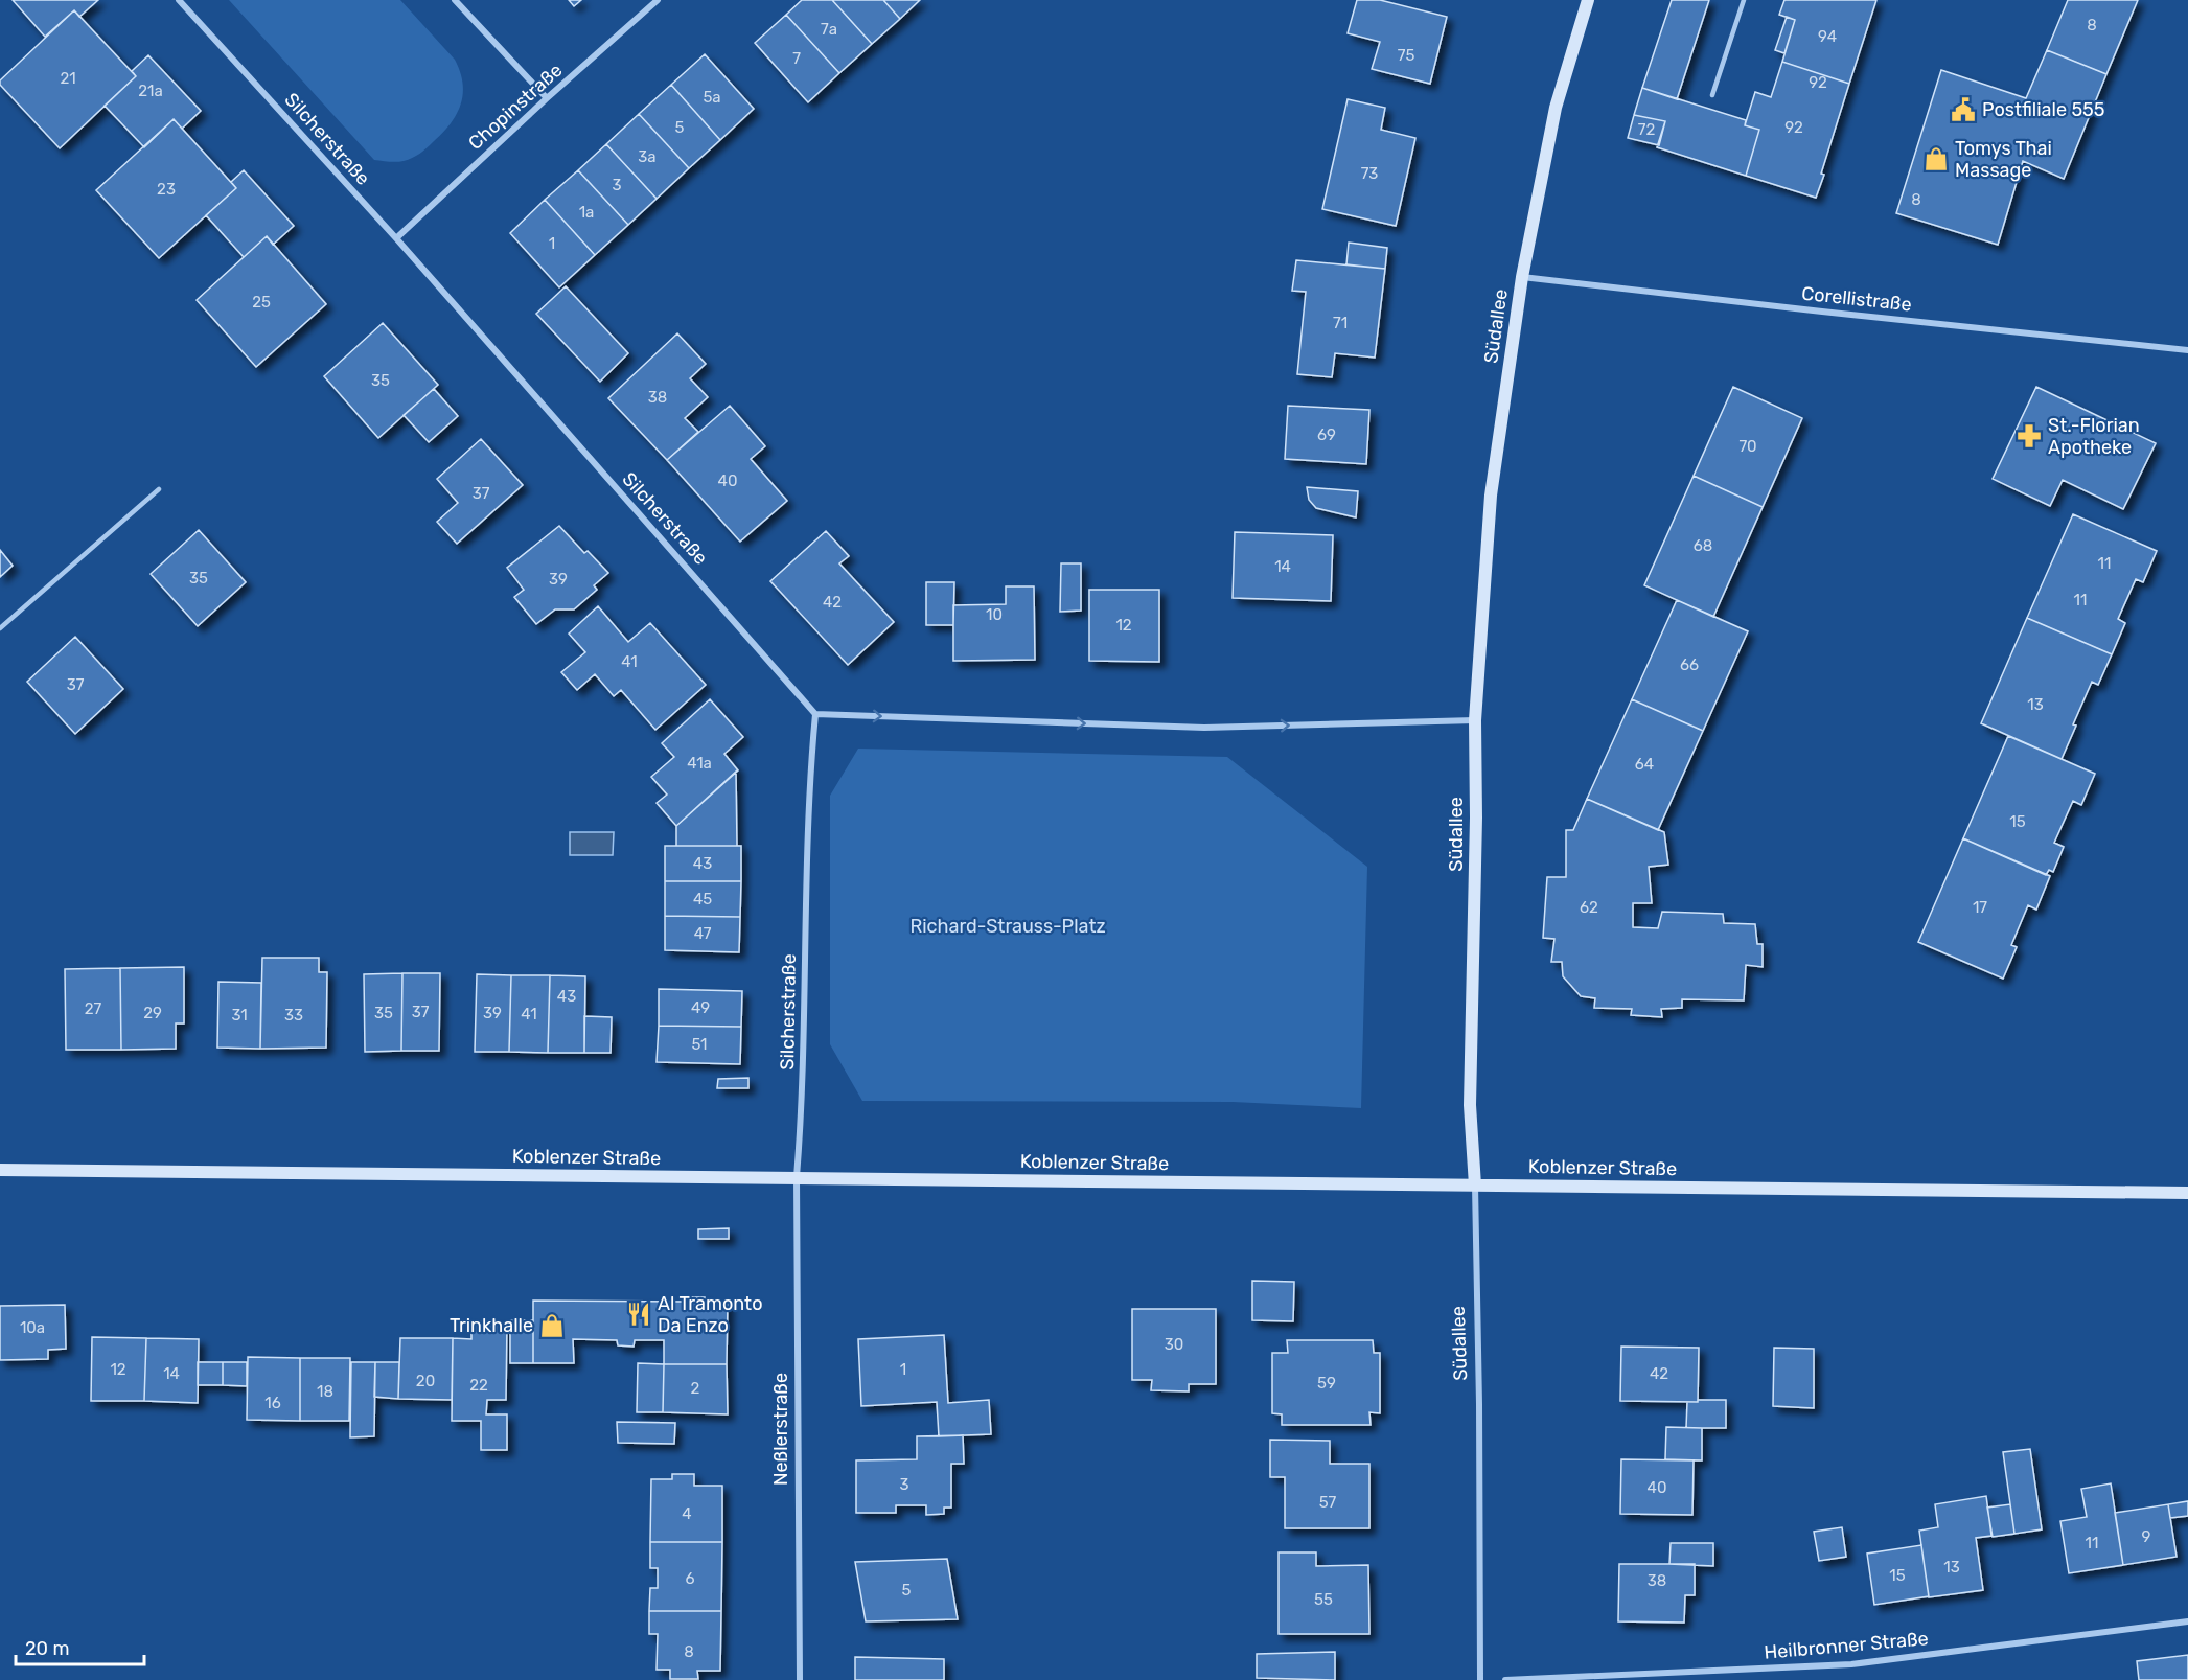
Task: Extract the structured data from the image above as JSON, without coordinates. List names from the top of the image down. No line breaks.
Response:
{"streets":{"main road":["Südallee","Koblenzer Straße"],"street":["Chopinstraße","Silcherstraße","Corellistraße","Neßlerstraße","Heilbronner Straße"]},"crossings":[["Chopinstraße","Silcherstraße"],["Silcherstraße","Koblenzer Straße"],["Silcherstraße","Neßlerstraße"],["Corellistraße","Südallee"],["Südallee","Koblenzer Straße"],["Koblenzer Straße","Neßlerstraße"]],"parks":["Richard-Strauss-Platz"],"places":{"public building":["Postfiliale 555"],"shop":["Tomys Thai Massage","Trinkhalle"],"pharmacy":["St.-Florian Apotheke"],"restaurant":["Al Tramonto Da Enzo"]},"house_numbers":["8","7a","94","75","7","21","92","21a","5a","5","92","72","3a","73","3","23","8","1a","1","25","71","35","38","69","70","40","37","68","11","14","35","39","11","42","10","12","41","66","37","13","41a","64","15","43","45","62","17","47","43","49","27","37","29","35","39","41","31","33","51","10a","30","12","1","14","42","20","59","22","2","18","16","3","40","57","4","9","11","13","15","6","38","5","55","8"],"scale_bar":"20 m"}
